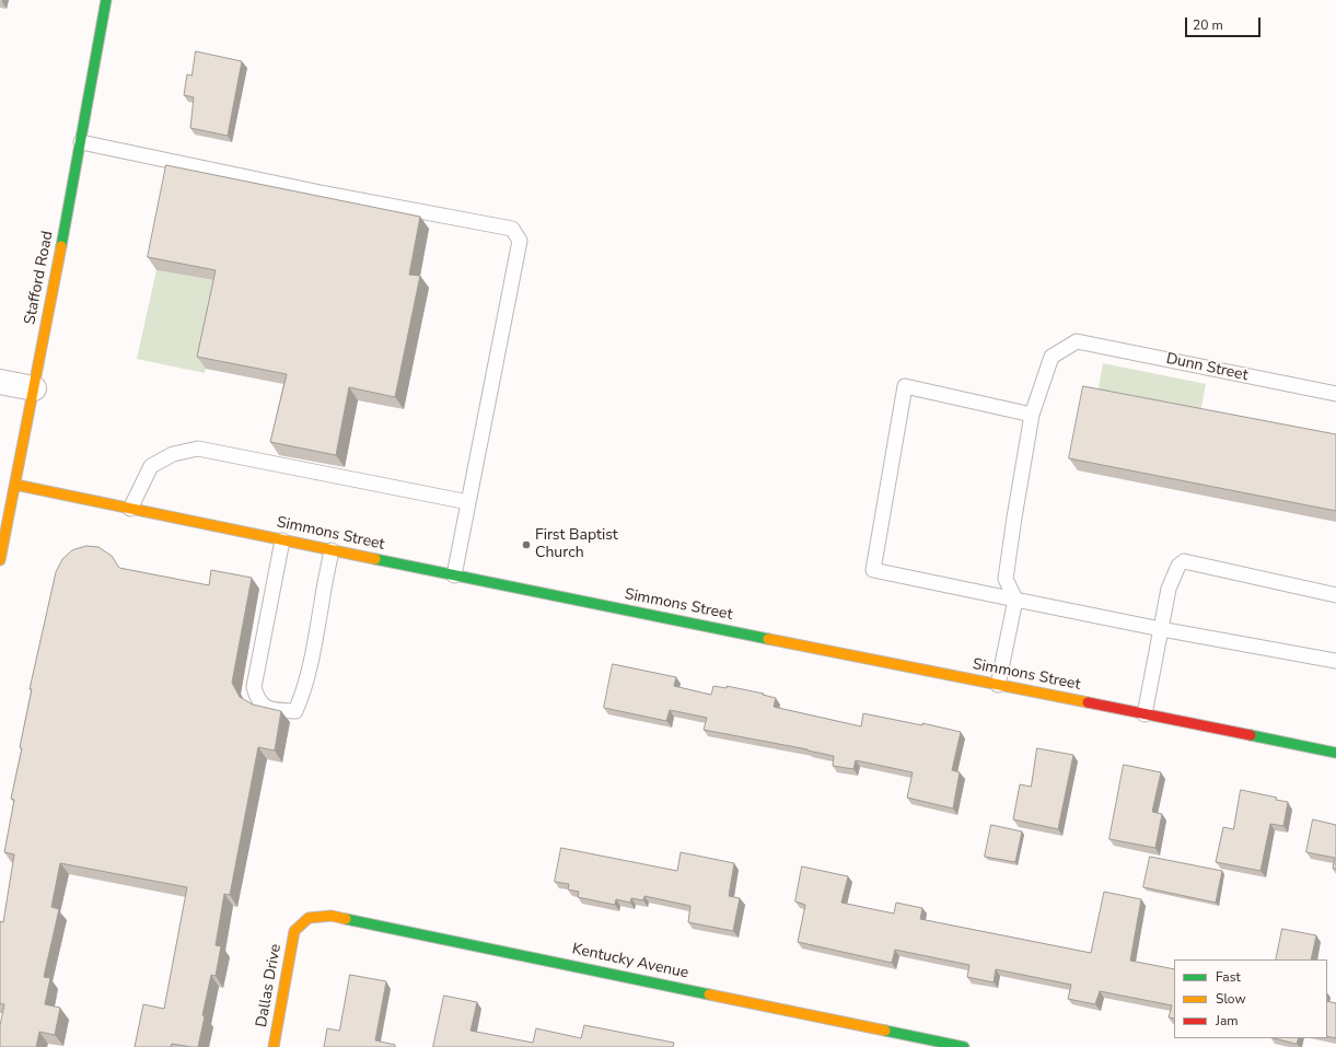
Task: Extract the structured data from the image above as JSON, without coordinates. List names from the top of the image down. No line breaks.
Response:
{"streets":{"street":["Stafford Road","Simmons Street","Kentucky Avenue","Dallas Drive"],"lane":["Dunn Street"]},"crossings":[["Stafford Road","Simmons Street"],["Kentucky Avenue","Dallas Drive"]],"places":["First Baptist Church"],"legend":["Fast","Slow","Jam"],"scale_bar":"20 m"}
